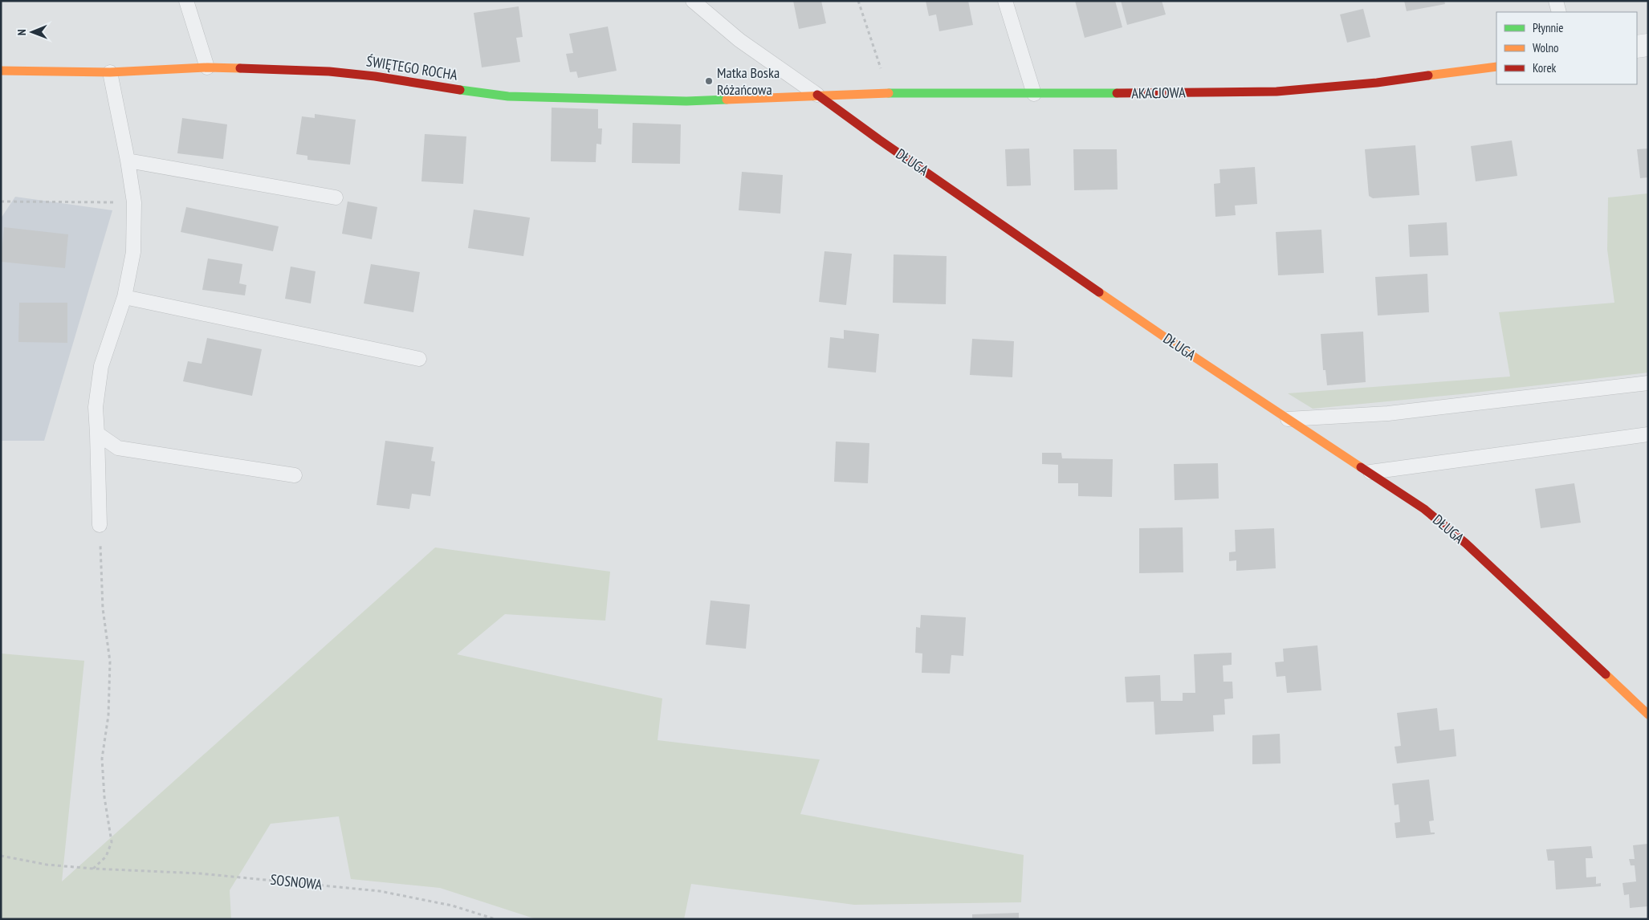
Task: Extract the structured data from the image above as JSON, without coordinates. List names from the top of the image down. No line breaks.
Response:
{"streets":{"street":["ŚWIĘTEGO ROCHA","AKACJOWA","DŁUGA"],"path":["SOSNOWA"]},"crossings":[["ŚWIĘTEGO ROCHA","AKACJOWA"],["ŚWIĘTEGO ROCHA","DŁUGA"],["AKACJOWA","DŁUGA"]],"places":["Matka Boska Różańcowa"],"legend":["Płynnie","Wolno","Korek"],"north":"left"}
